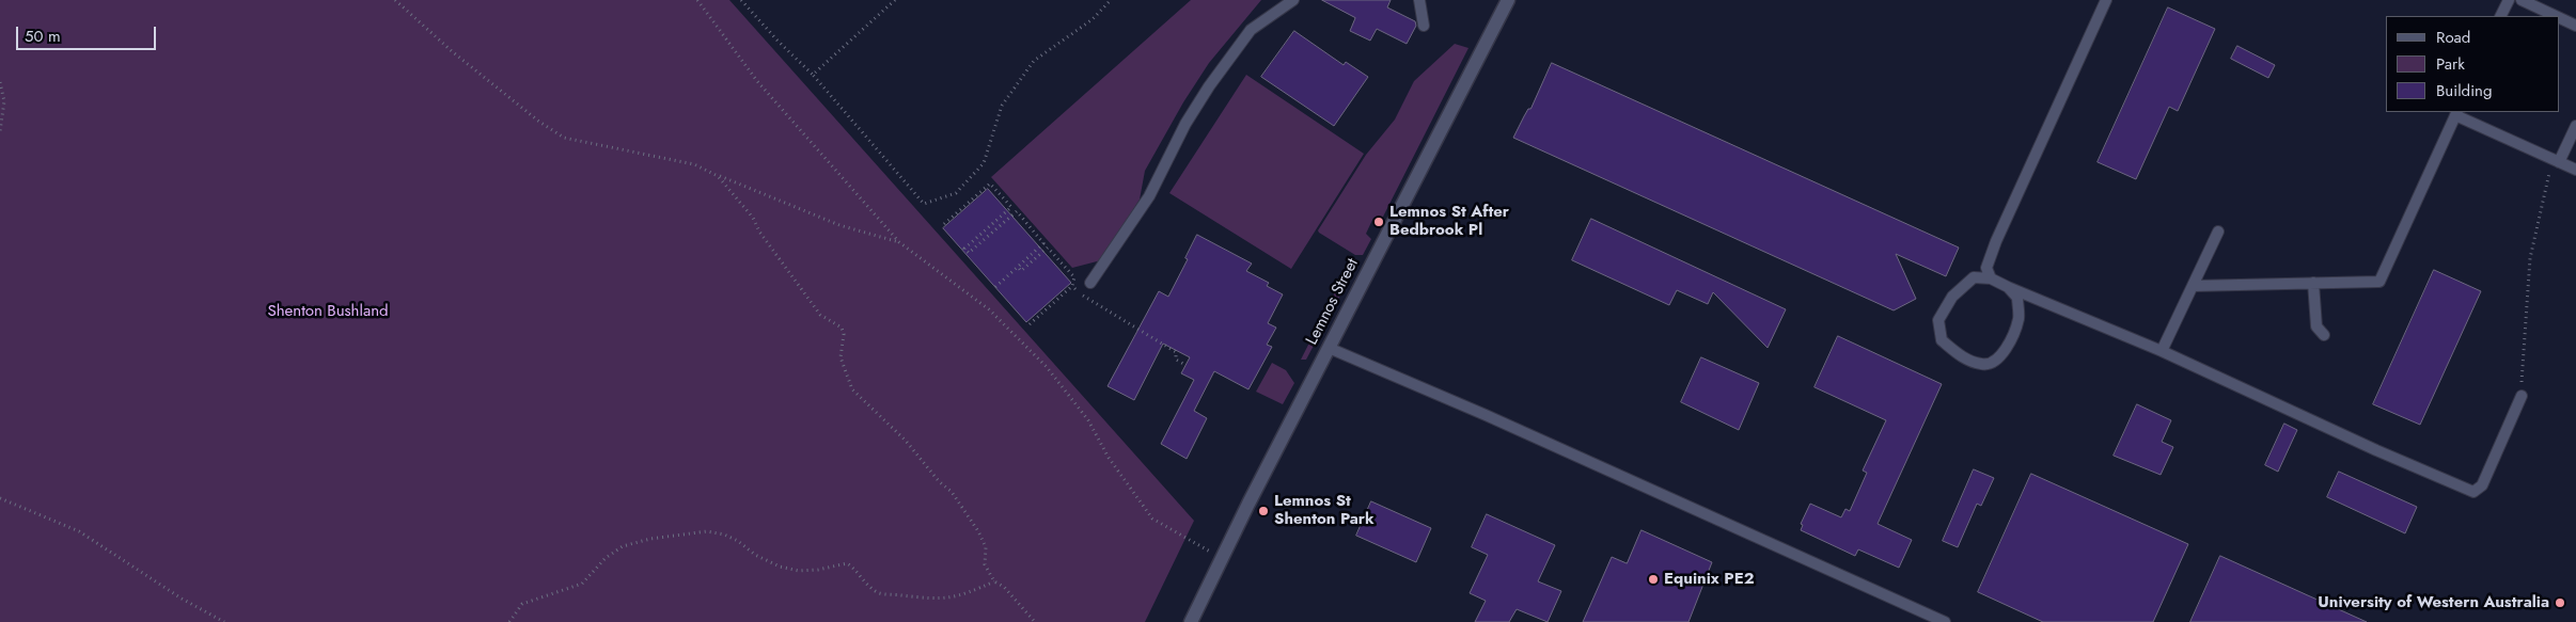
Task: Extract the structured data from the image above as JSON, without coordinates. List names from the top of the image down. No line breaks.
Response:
{"streets":{"street":["Lemnos Street"]},"parks":["Shenton Bushland"],"places":["Lemnos St After Bedbrook Pl","Lemnos St Shenton Park","Equinix PE2","University of Western Australia"],"legend":["Road","Park","Building"],"scale_bar":"50 m"}
